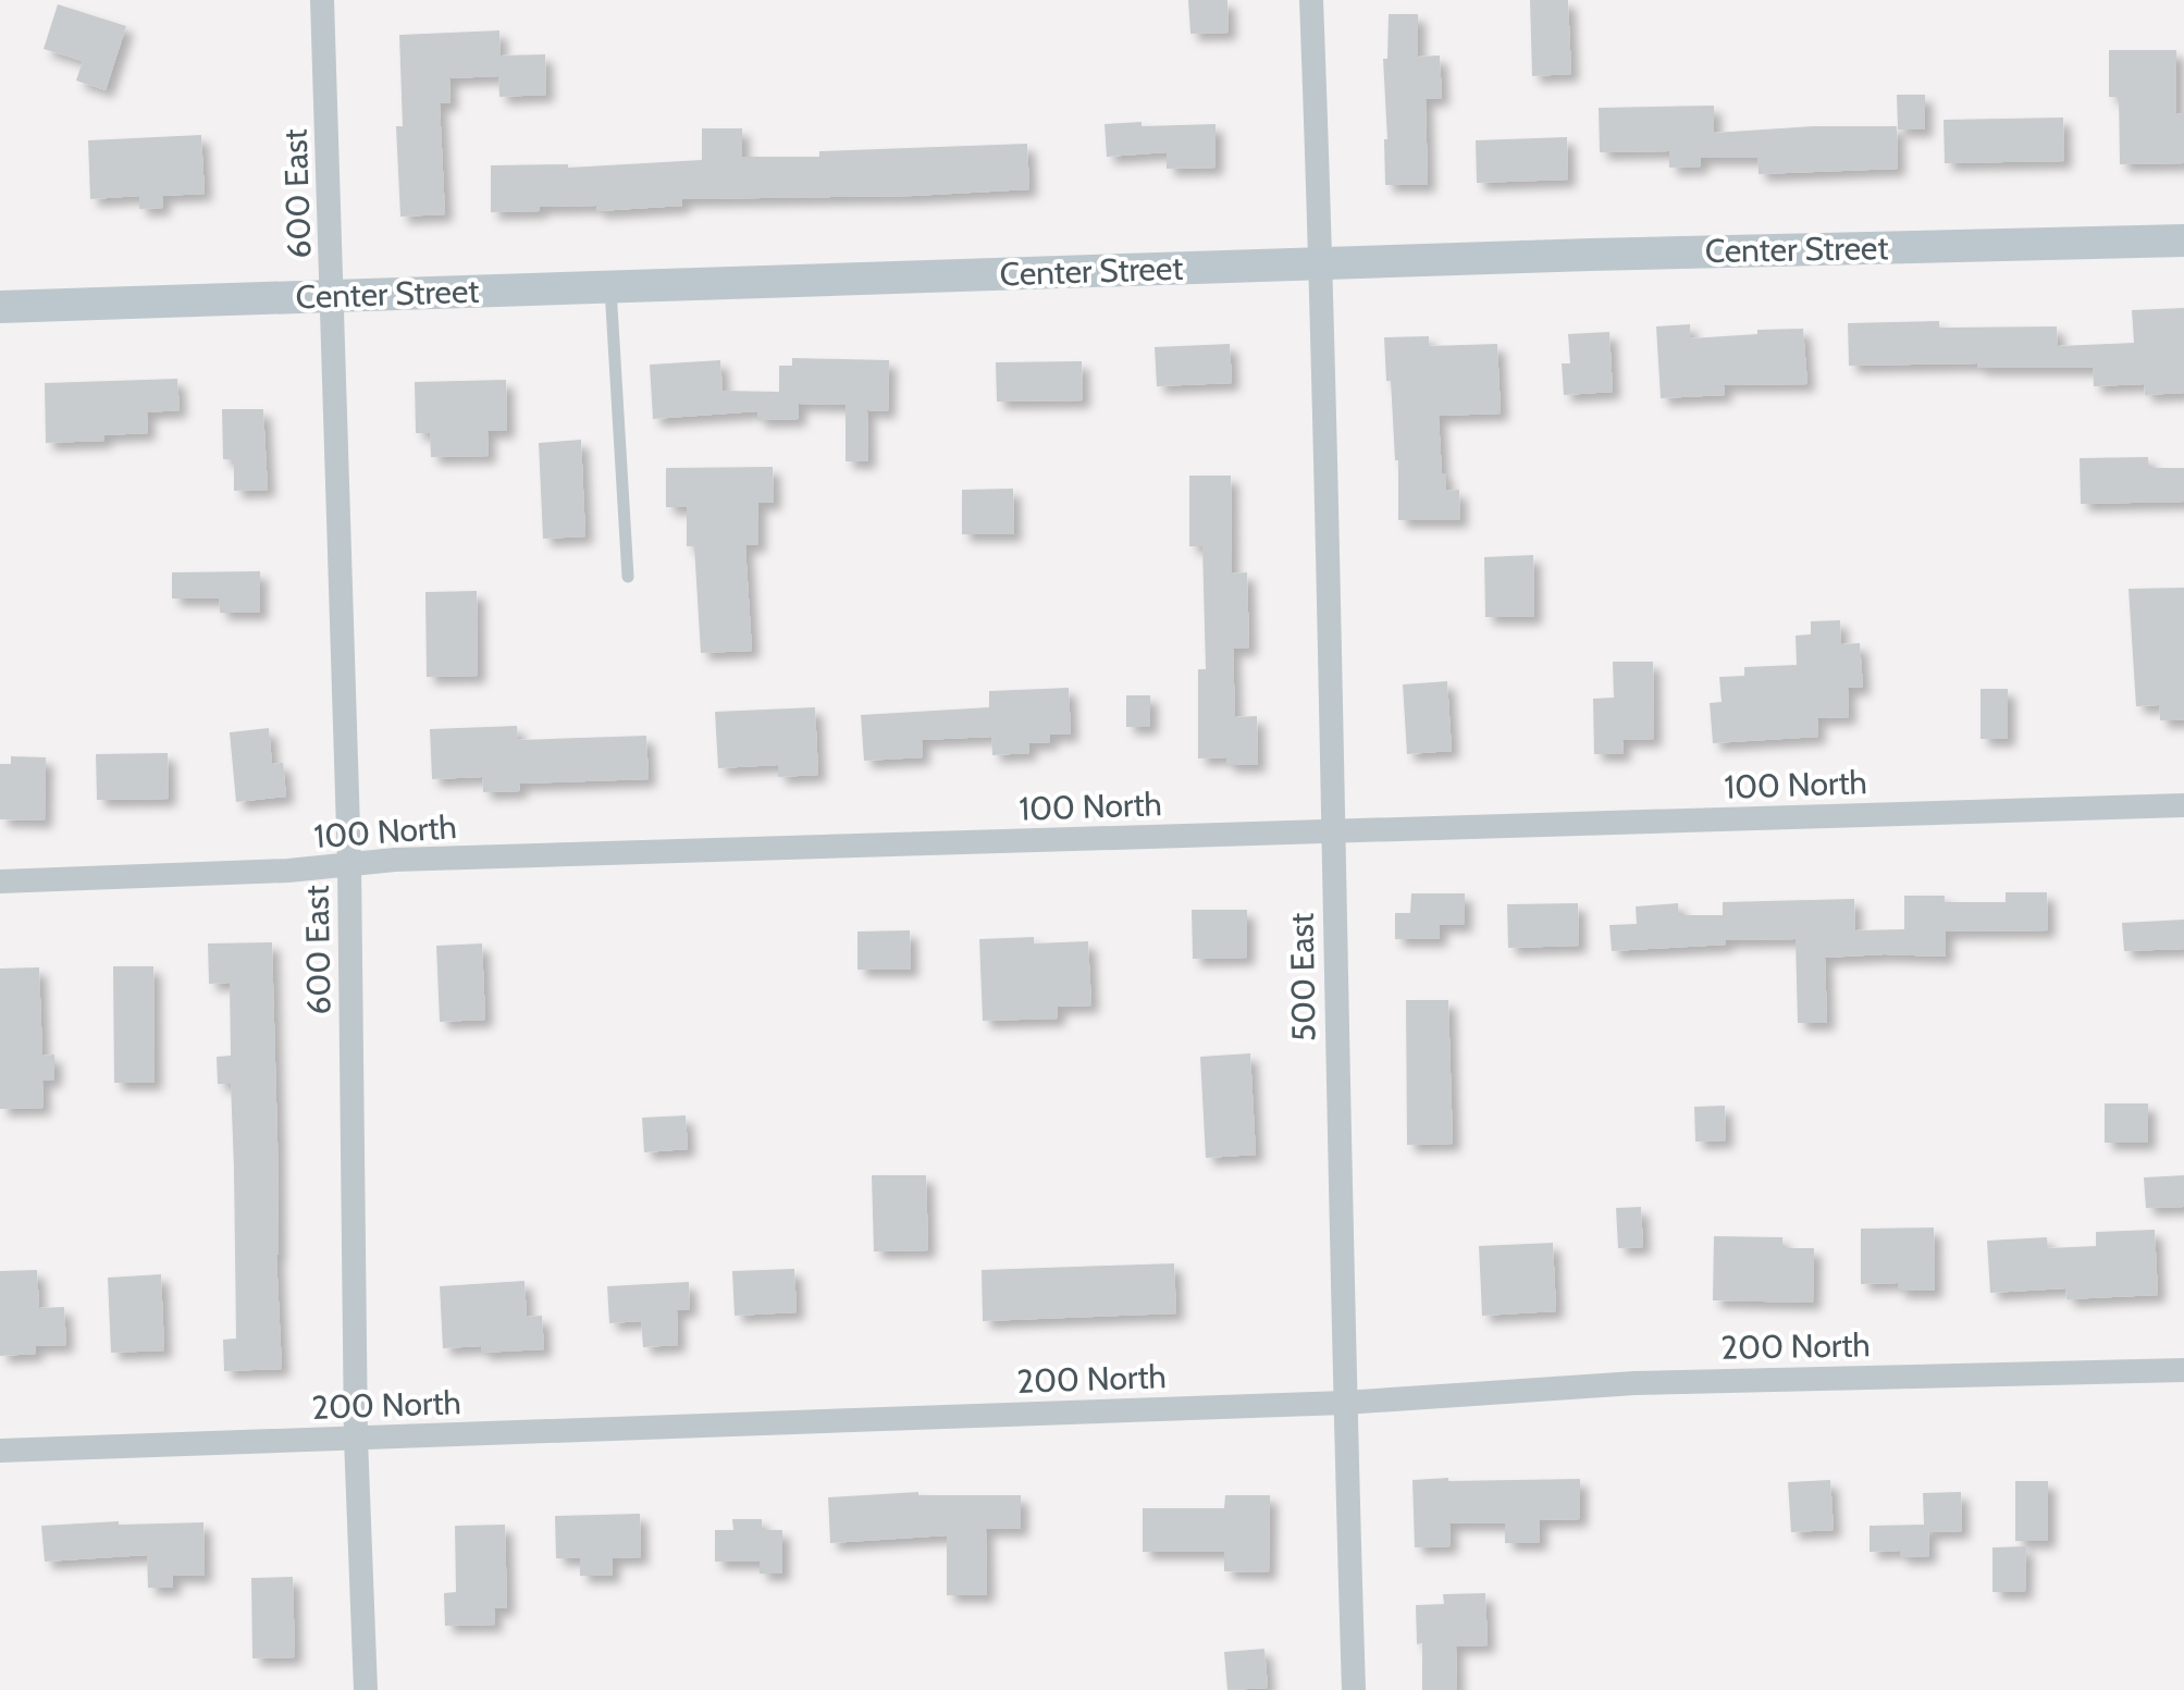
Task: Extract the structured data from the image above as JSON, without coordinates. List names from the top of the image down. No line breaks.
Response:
{"streets":{"street":["600 East","Center Street","100 North","500 East","200 North"]},"crossings":[["600 East","Center Street"],["600 East","100 North"],["600 East","200 North"],["Center Street","500 East"],["100 North","500 East"],["500 East","200 North"]]}
